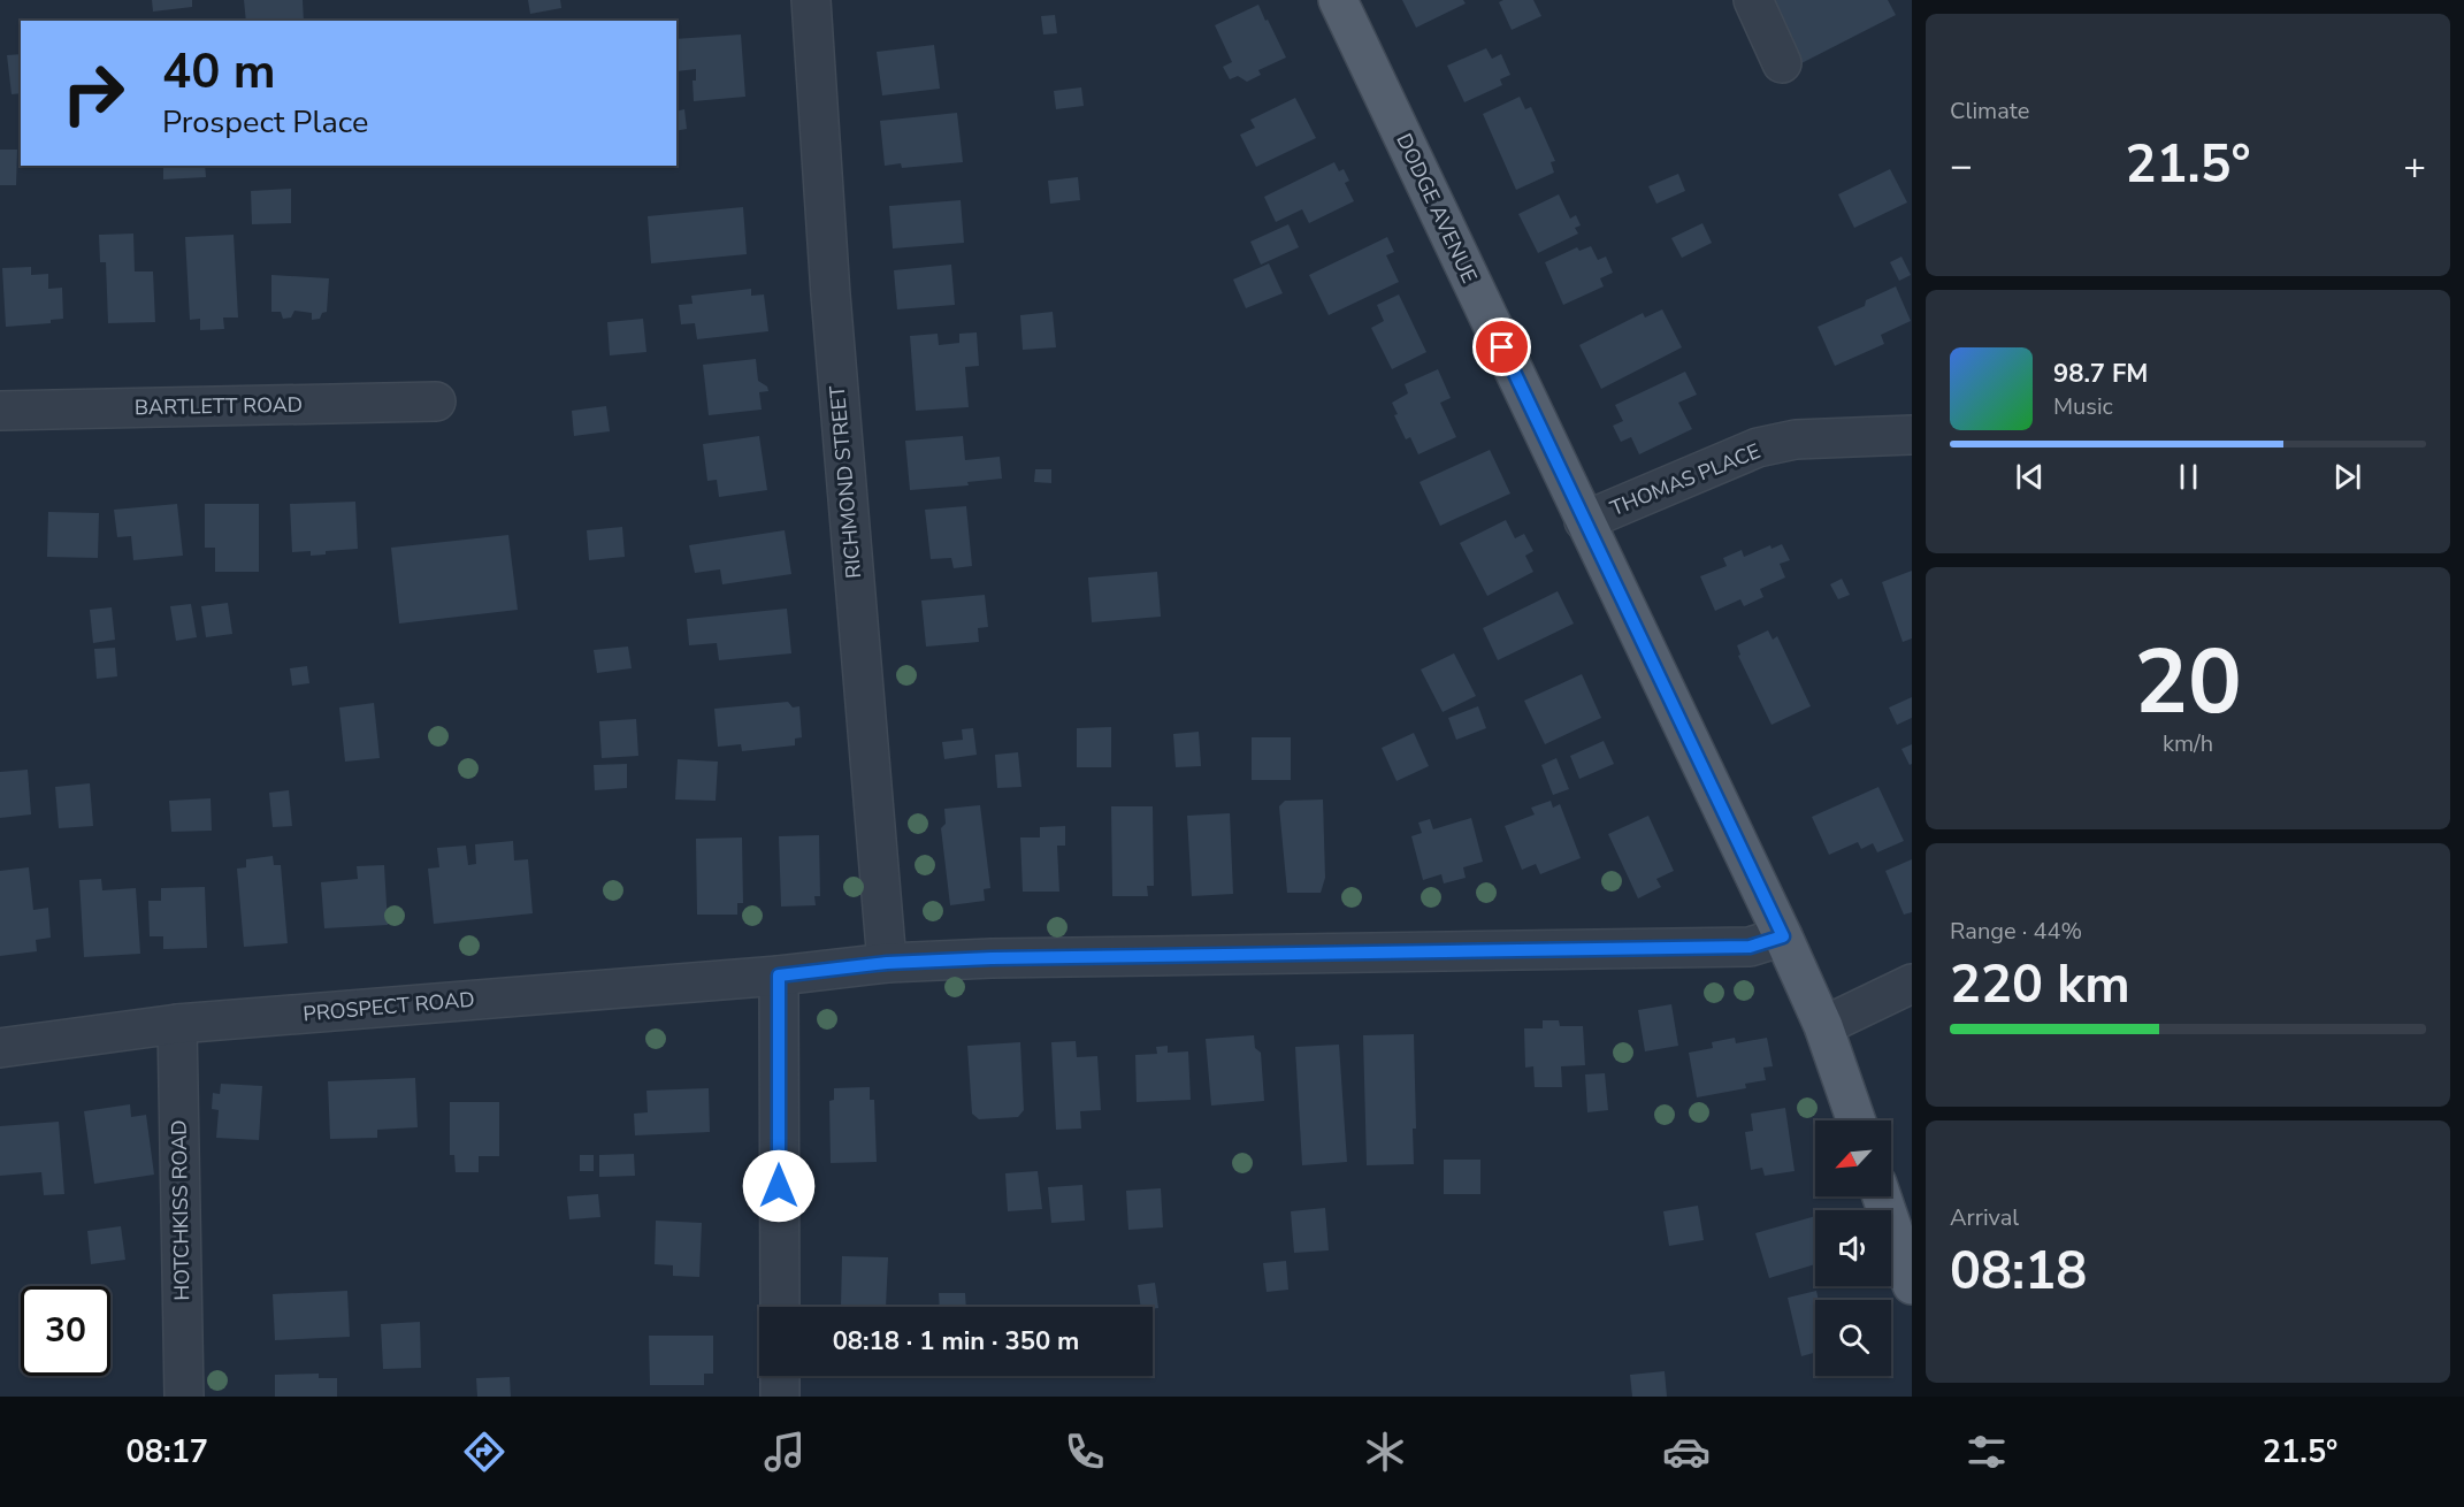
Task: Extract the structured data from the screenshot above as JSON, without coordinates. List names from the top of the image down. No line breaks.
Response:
{"streets":{"main road":["DODGE AVENUE"],"street":["BARTLETT ROAD","THOMAS PLACE","RICHMOND STREET","PROSPECT ROAD","HOTCHKISS ROAD"]},"crossings":[["DODGE AVENUE","THOMAS PLACE"],["DODGE AVENUE","PROSPECT ROAD"],["RICHMOND STREET","PROSPECT ROAD"],["PROSPECT ROAD","HOTCHKISS ROAD"]],"north":"bottom left","page":{"tile":["Climate",["20","km/h"],["Range · 44%","220 km"],["Arrival","08:18"]],"turn":["40 m","Prospect Place"],"heat":["−","21.5°","+"],"song":["98.7 FM","Music"],"limit":"30","trip":"08:18 · 1 min · 350 m","tabs":["08:17","21.5°"]}}
